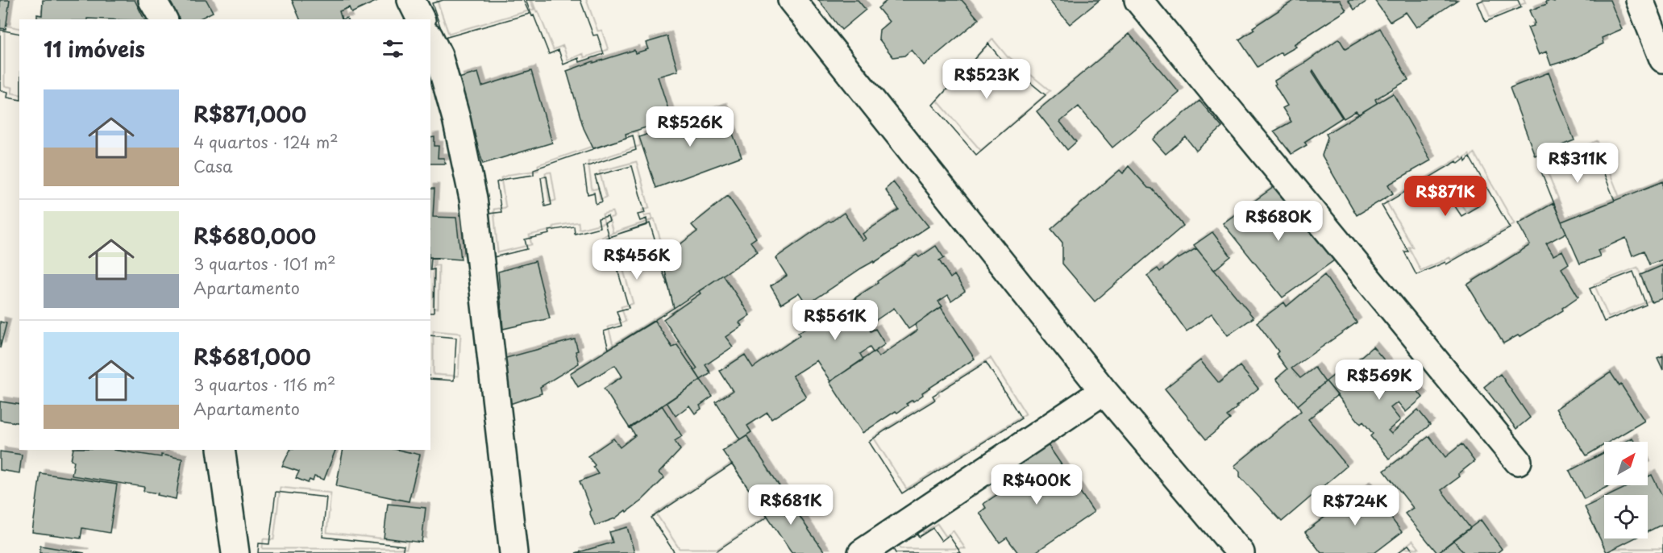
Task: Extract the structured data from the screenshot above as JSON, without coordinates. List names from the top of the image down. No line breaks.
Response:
{"north":"top right","page":{"heading":"11 imóveis","price":["R$523K","R$526K","R$311K","R$871K","R$680K","R$456K","R$561K","R$569K","R$400K","R$681K","R$724K"],"list":[{"name":"R$871,000","note":"4 quartos · 124 m² · Casa"},{"name":"R$680,000","note":"3 quartos · 101 m² · Apartamento"},{"name":"R$681,000","note":"3 quartos · 116 m² · Apartamento"}]}}
